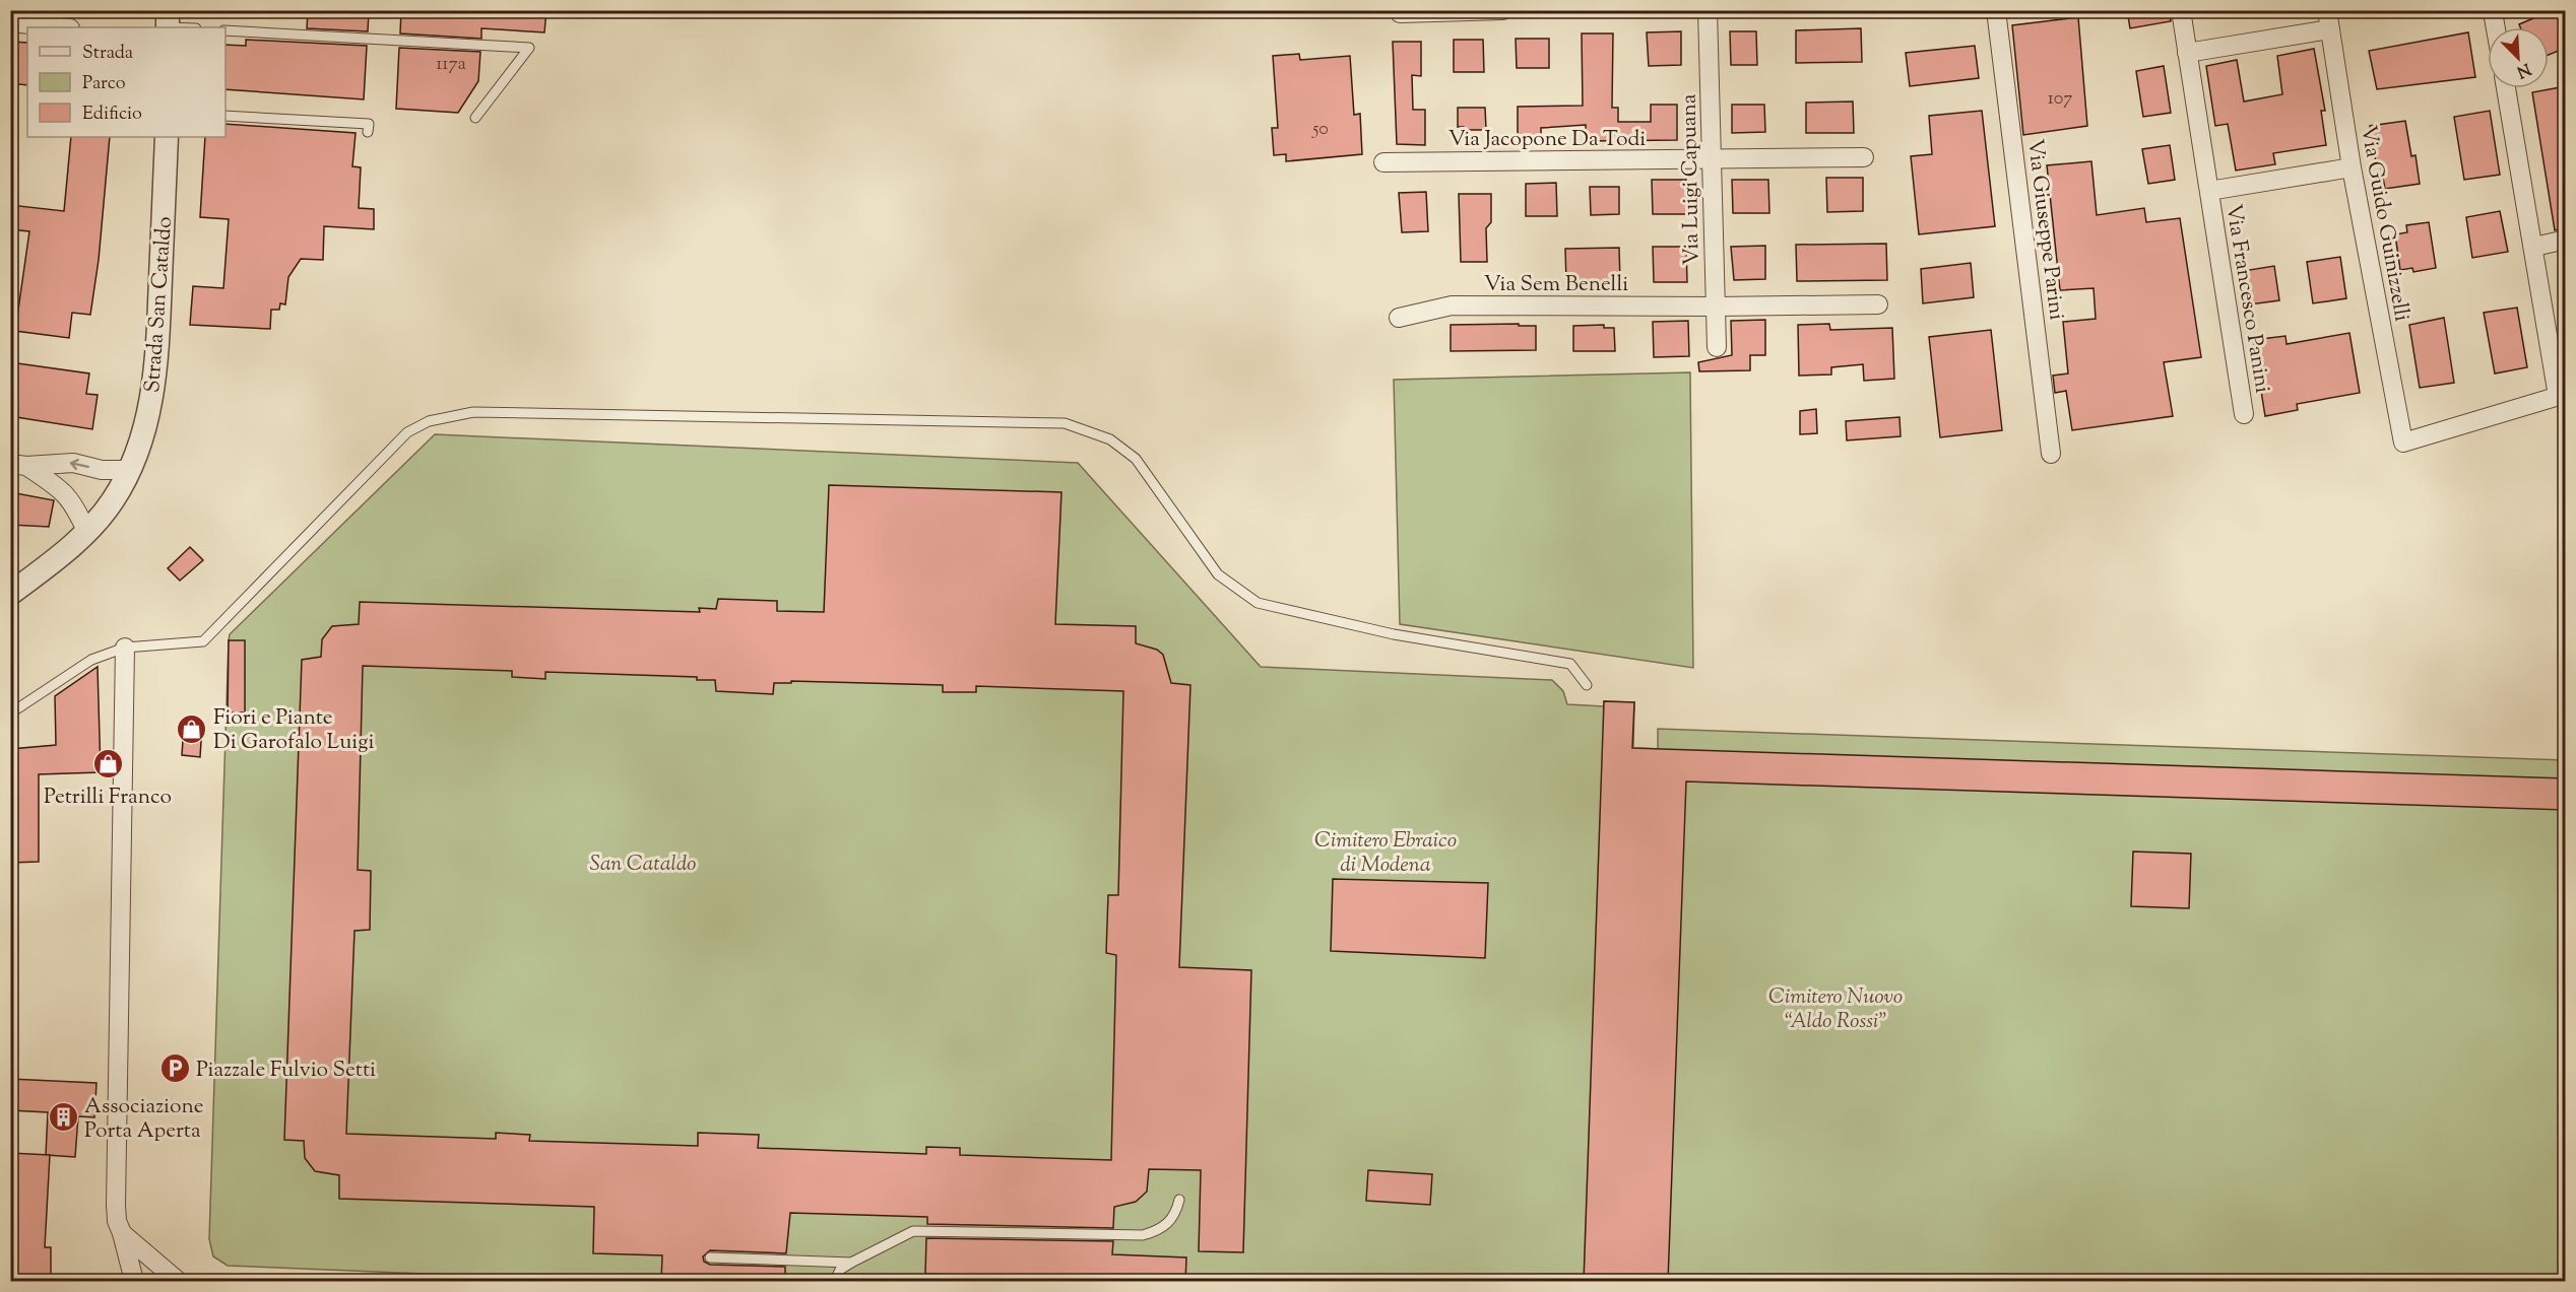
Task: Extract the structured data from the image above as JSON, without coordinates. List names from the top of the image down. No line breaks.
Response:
{"streets":{"street":["Via Jacopone Da Todi","Via Luigi Capuana","Via Guido Guinizzelli","Via Giuseppe Parini","Via Sem Benelli","Via Francesco Panini","Strada San Cataldo"]},"crossings":[["Via Jacopone Da Todi","Via Luigi Capuana"],["Via Luigi Capuana","Via Sem Benelli"],["Via Guido Guinizzelli","Via Francesco Panini"]],"parks":["Cimitero Ebraico di Modena","San Cataldo","Cimitero Nuovo “Aldo Rossi”"],"places":{"shop":["Fiori e Piante Di Garofalo Luigi","Petrilli Franco"],"parking":["Piazzale Fulvio Setti"],"building":["Associazione Porta Aperta"]},"house_numbers":["117a","107","50"],"legend":["Strada","Parco","Edificio"],"north":"bottom right"}
